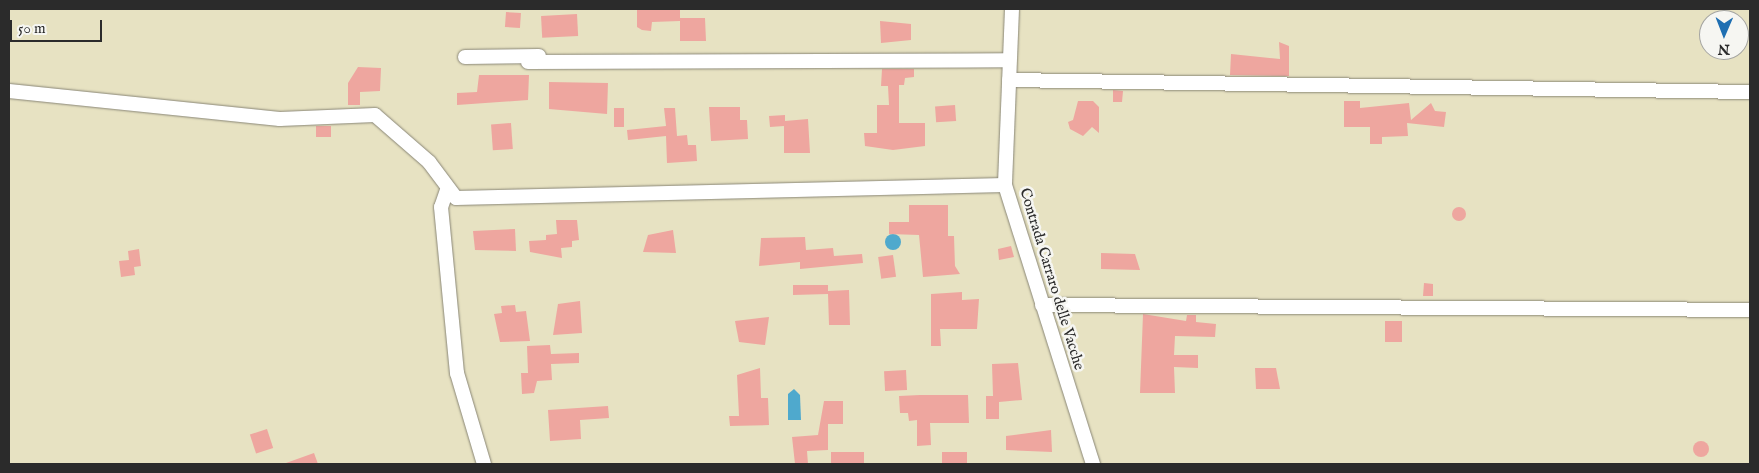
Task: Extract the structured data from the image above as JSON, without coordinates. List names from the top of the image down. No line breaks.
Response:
{"streets":{"street":["Contrada Carraro delle Vacche"]},"scale_bar":"50 m","north":"bottom"}
